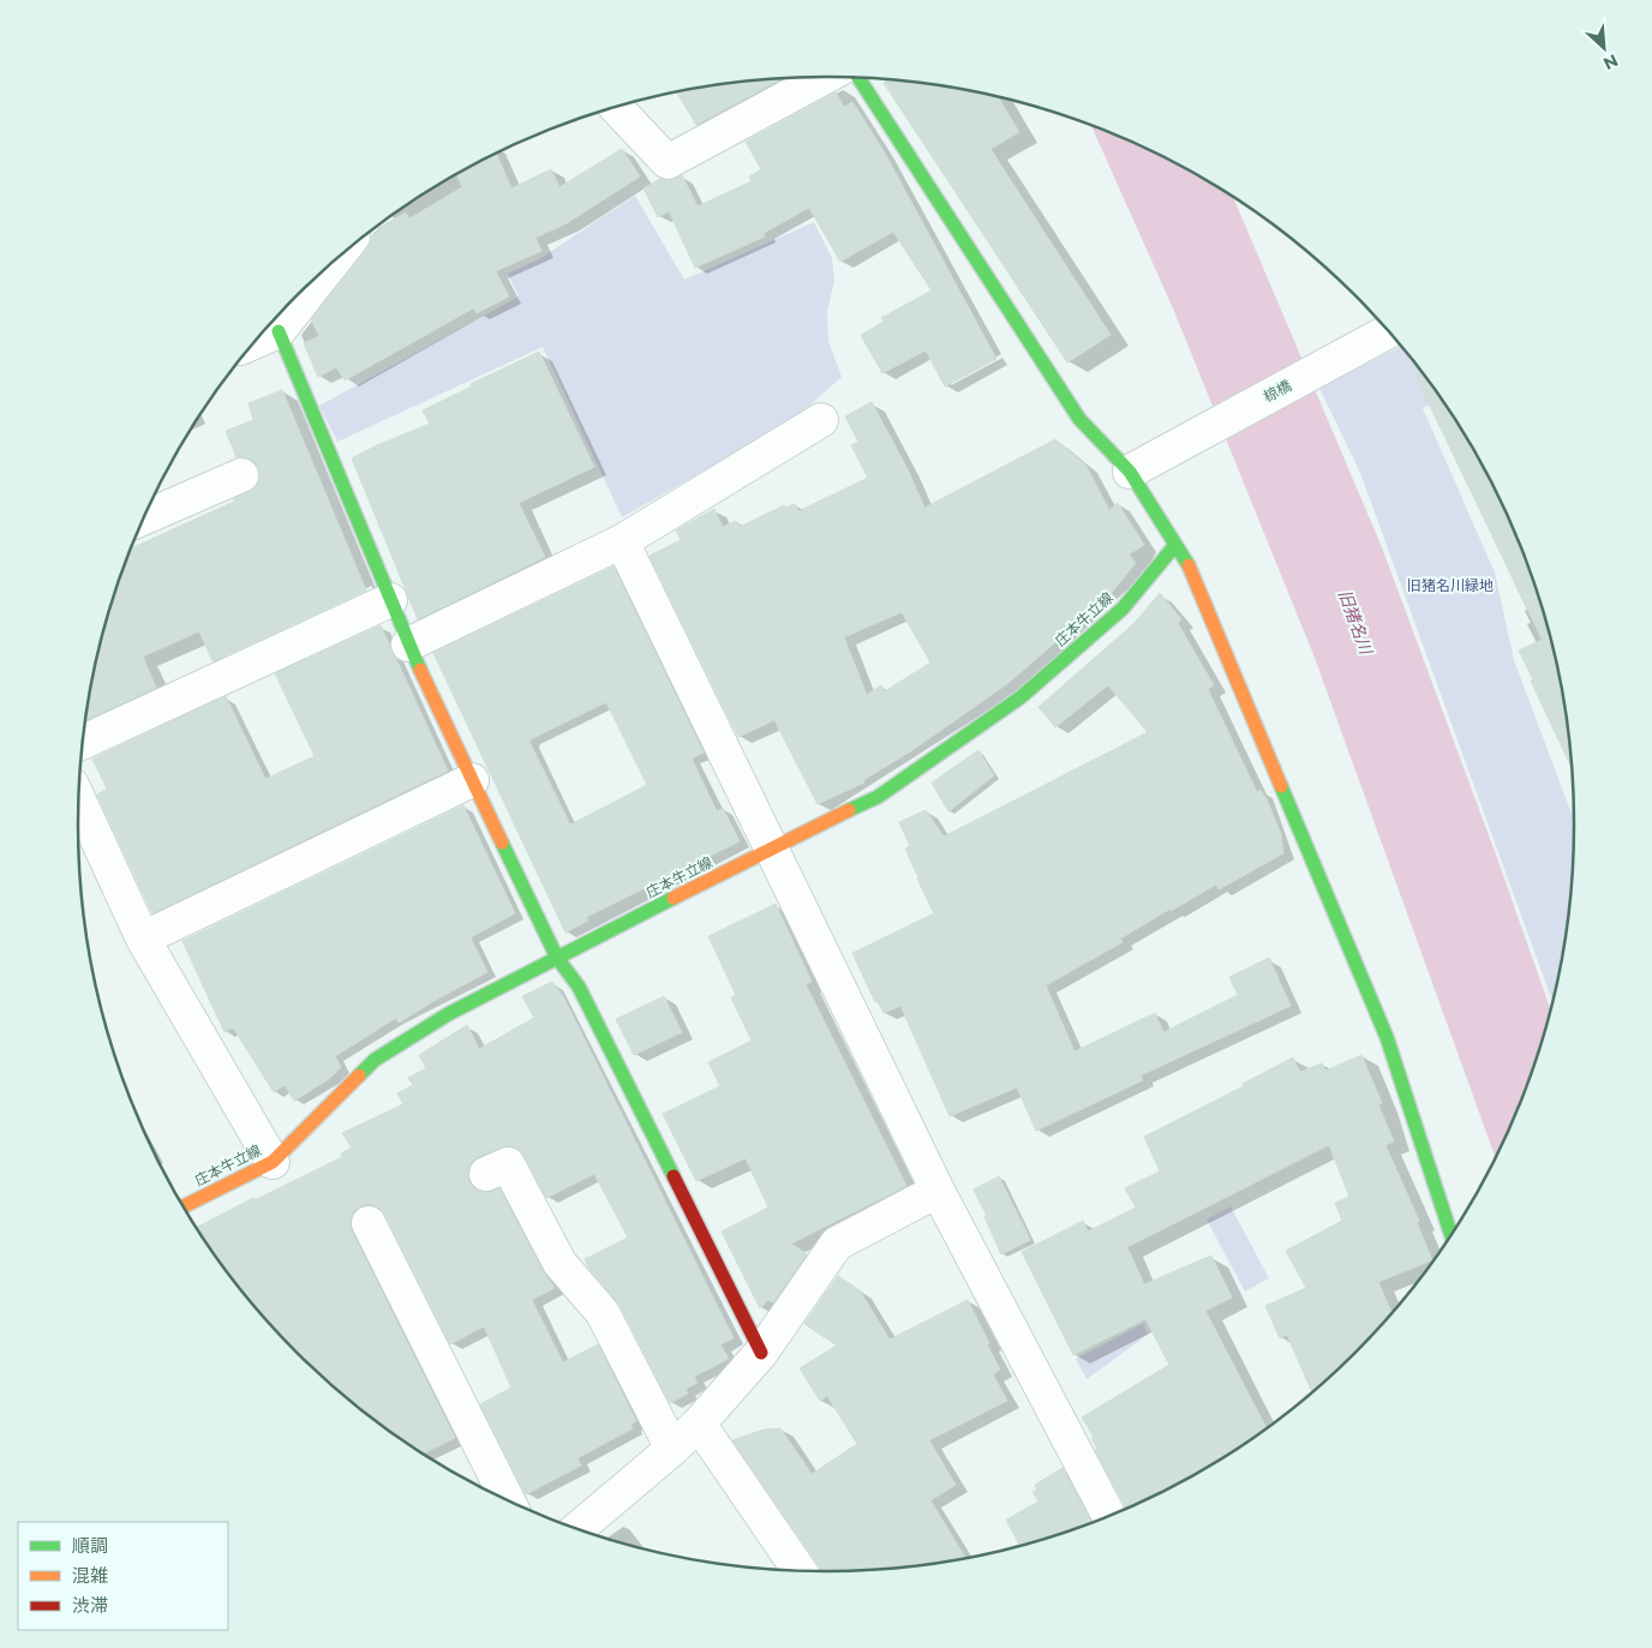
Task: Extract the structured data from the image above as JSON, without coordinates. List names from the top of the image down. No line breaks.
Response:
{"streets":{"street":["椋橋","庄本牛立線"]},"water":["旧猪名川"],"parks":["旧猪名川緑地"],"legend":["順調","混雑","渋滞"],"north":"bottom right"}
